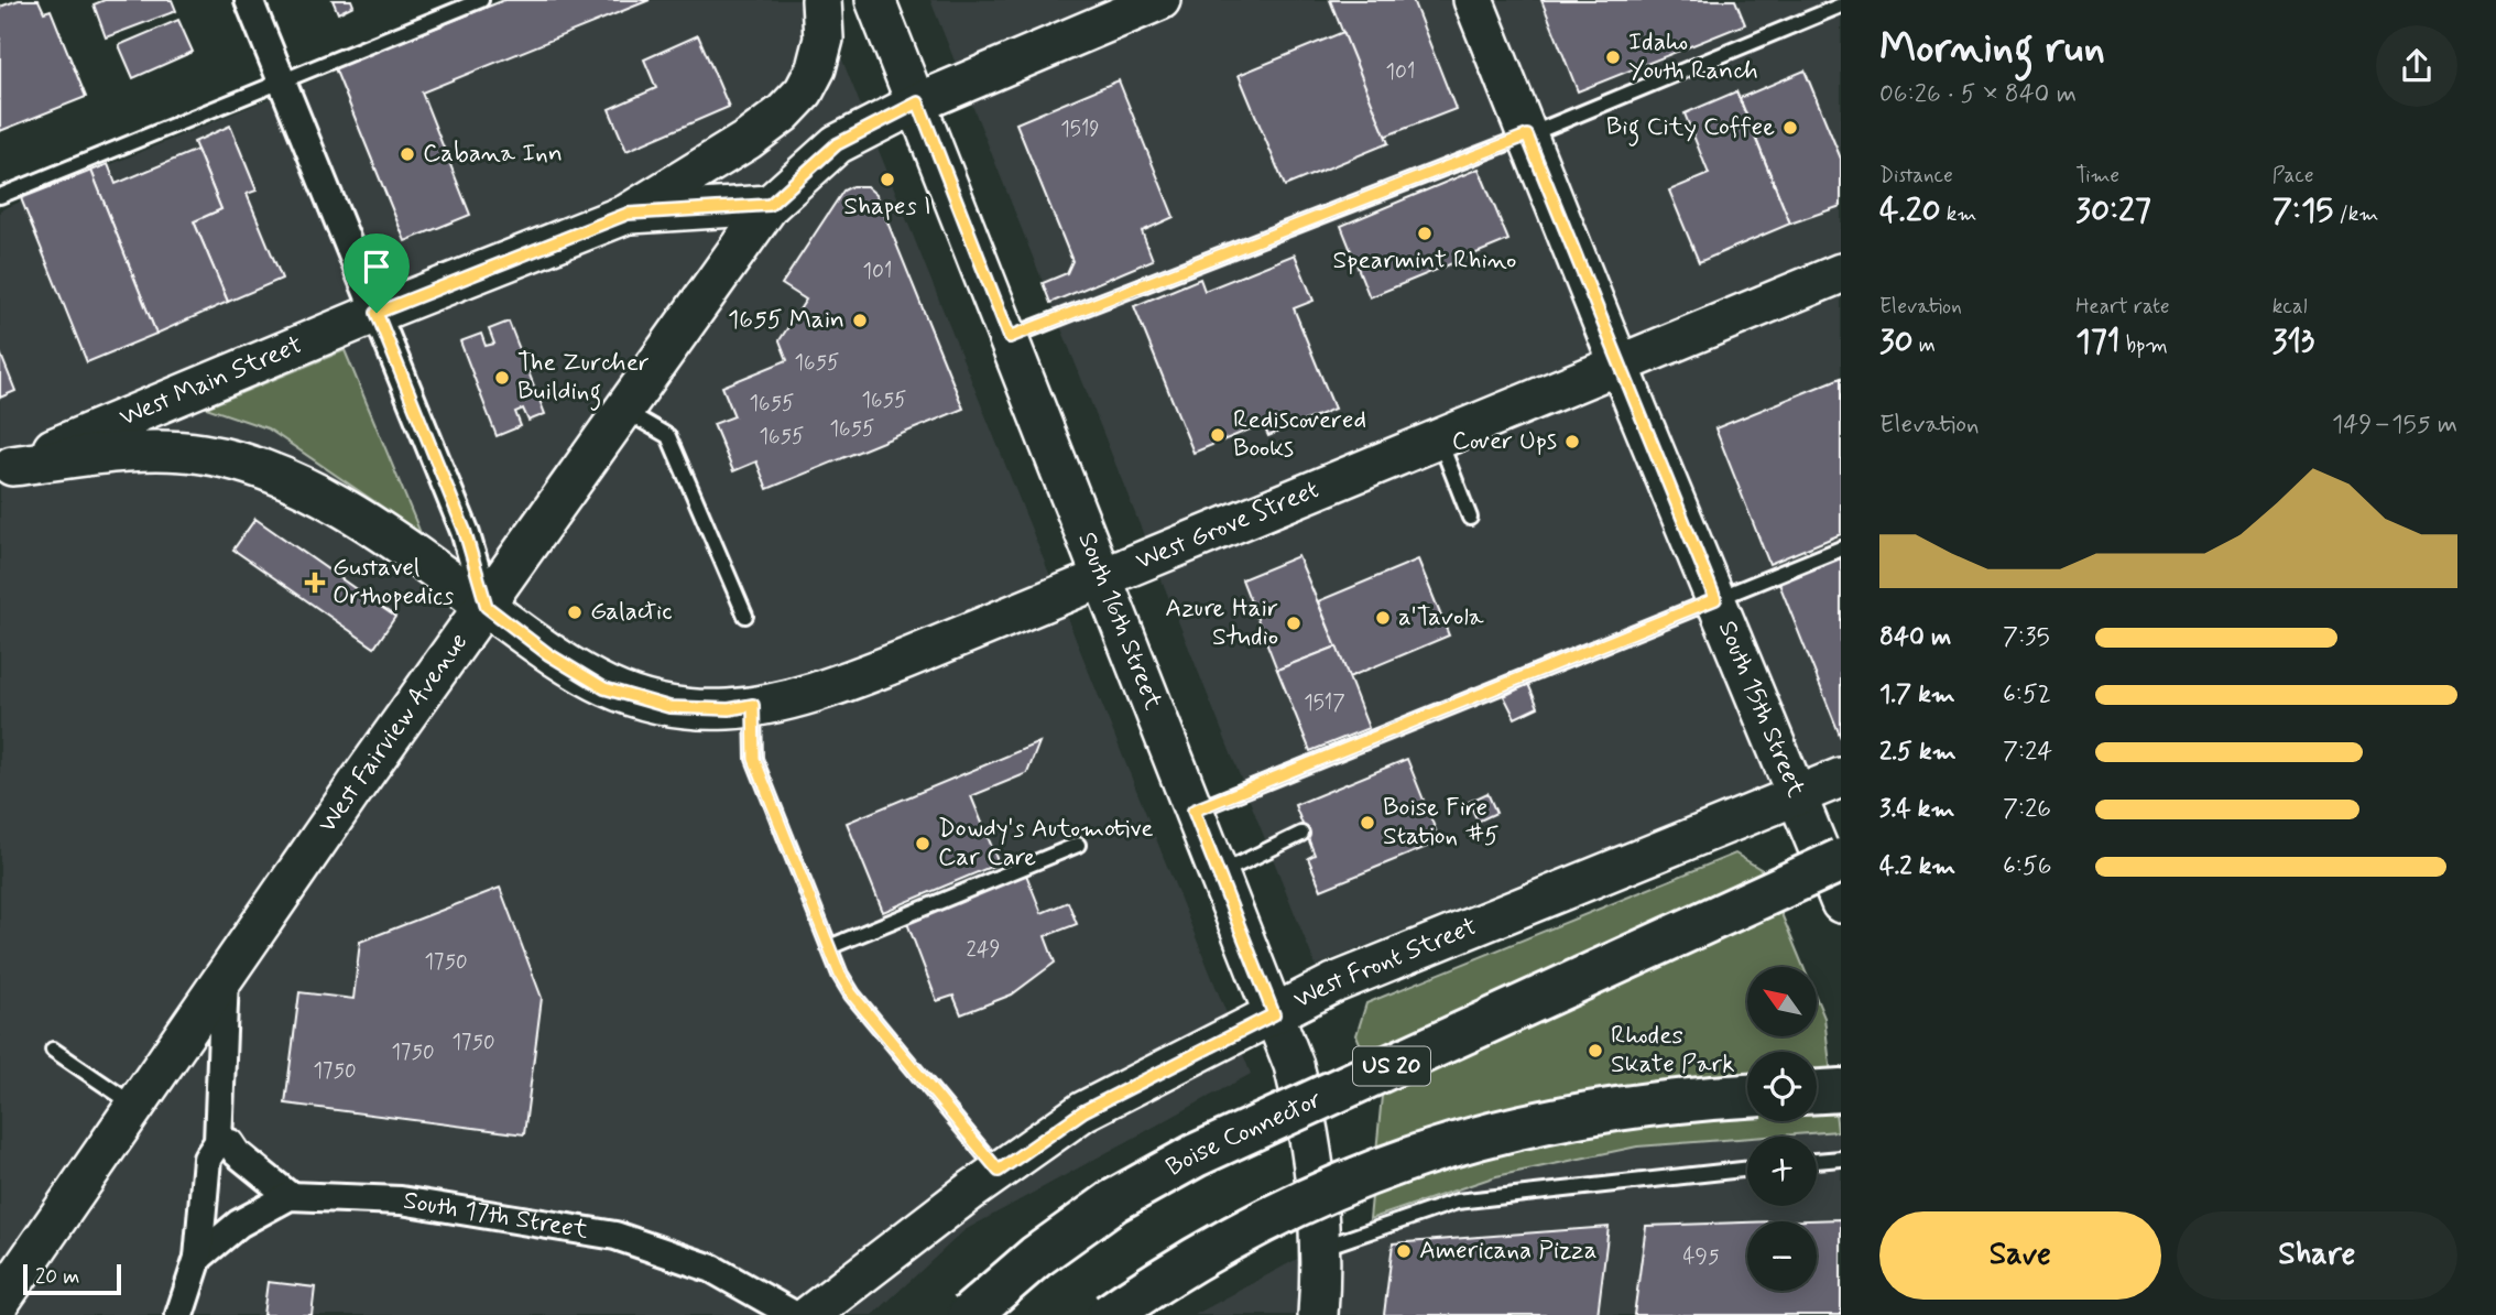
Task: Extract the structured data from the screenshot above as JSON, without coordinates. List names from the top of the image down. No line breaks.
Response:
{"streets":{"highway":["US 20","Boise Connector"],"main road":["West Main Street","West Grove Street","South 16th Street","South 15th Street","West Fairview Avenue","West Front Street"],"street":["South 17th Street"]},"crossings":[["West Main Street","West Grove Street"],["West Main Street","West Fairview Avenue"],["West Grove Street","South 16th Street"],["West Grove Street","South 15th Street"],["West Grove Street","West Fairview Avenue"],["South 16th Street","West Fairview Avenue"],["South 16th Street","West Front Street"],["South 15th Street","West Front Street"]],"places":{"other":["Idaho Youth Ranch","Big City Coffee","Cabana Inn","Shapes I","Spearmint Rhino","1655 Main","The Zurcher Building","Rediscovered Books","Cover Ups","Galactic","a'Tavola","Azure Hair Studio","Boise Fire Station #5","Dowdy's Automotive Car Care","Rhodes Skate Park","Americana Pizza"],"health":["Gustavel Orthopedics"]},"house_numbers":["101","1519","101","1655","1655","1655","1655","1655","1517","249","1750","1750","1750","1750","495"],"scale_bar":"20 m","north":"top left","page":{"heading":["Morning run","06:26 · 5 × 840 m"],"stats":[["Distance","4.20 km"],["Time","30:27"],["Pace","7:15 /km"],["Elevation","30 m"],["Heart rate","171 bpm"],["kcal","313"]],"chart":["Elevation","149–155 m"],"list":[{"name":"840 m","note":"7:35"},{"name":"1.7 km","note":"6:52"},{"name":"2.5 km","note":"7:24"},{"name":"3.4 km","note":"7:26"},{"name":"4.2 km","note":"6:56"}],"map_buttons":["+","−"],"buttons":["Save","Share"],"scale":"20 m"}}
